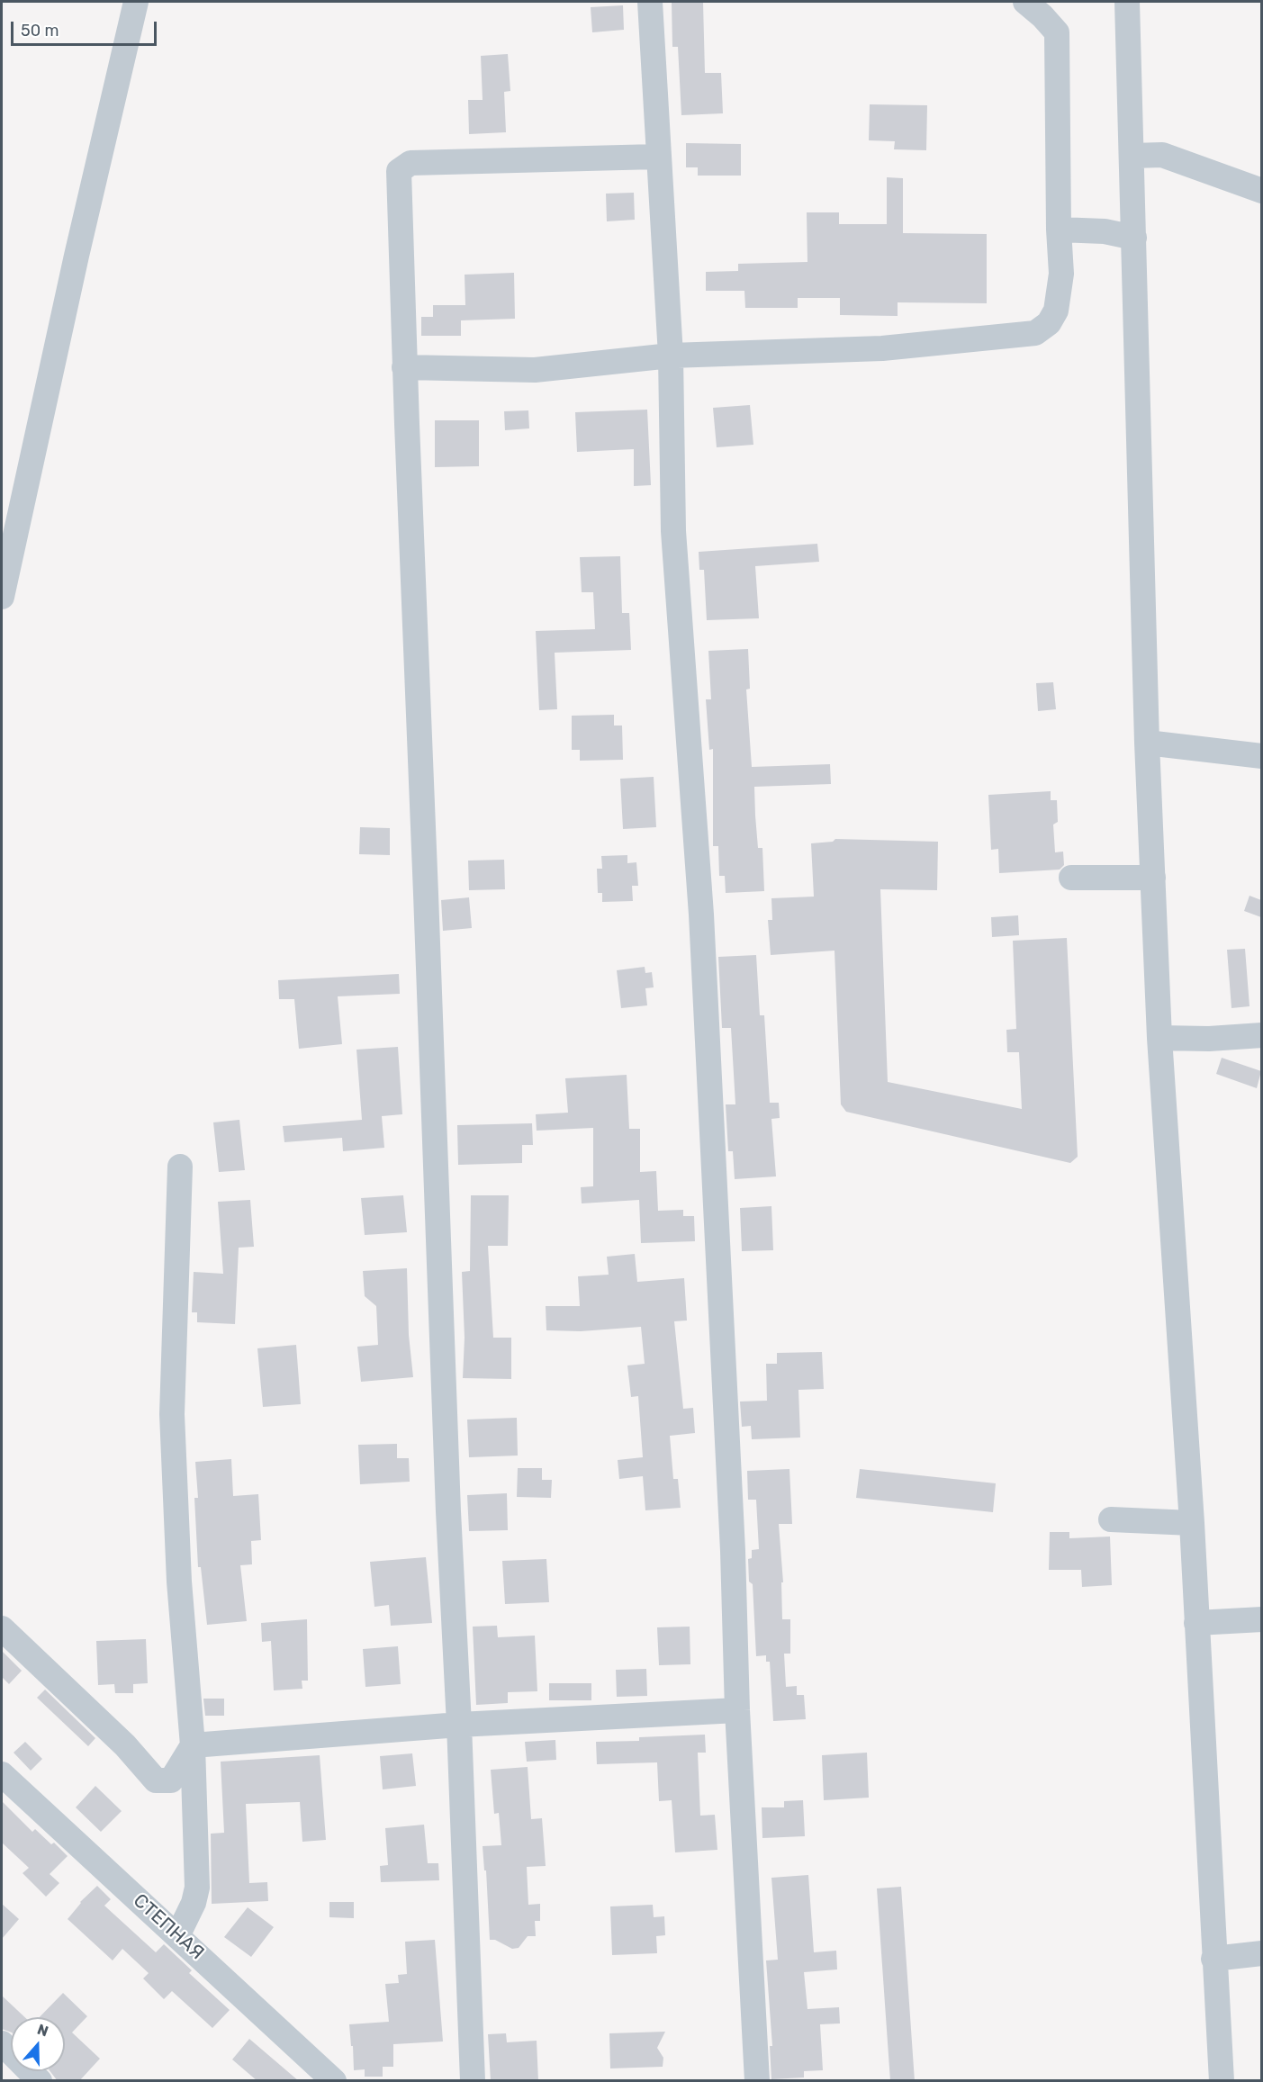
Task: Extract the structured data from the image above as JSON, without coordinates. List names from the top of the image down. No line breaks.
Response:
{"streets":{"street":["СТЕПНАЯ"]},"scale_bar":"50 m","north":"top"}
